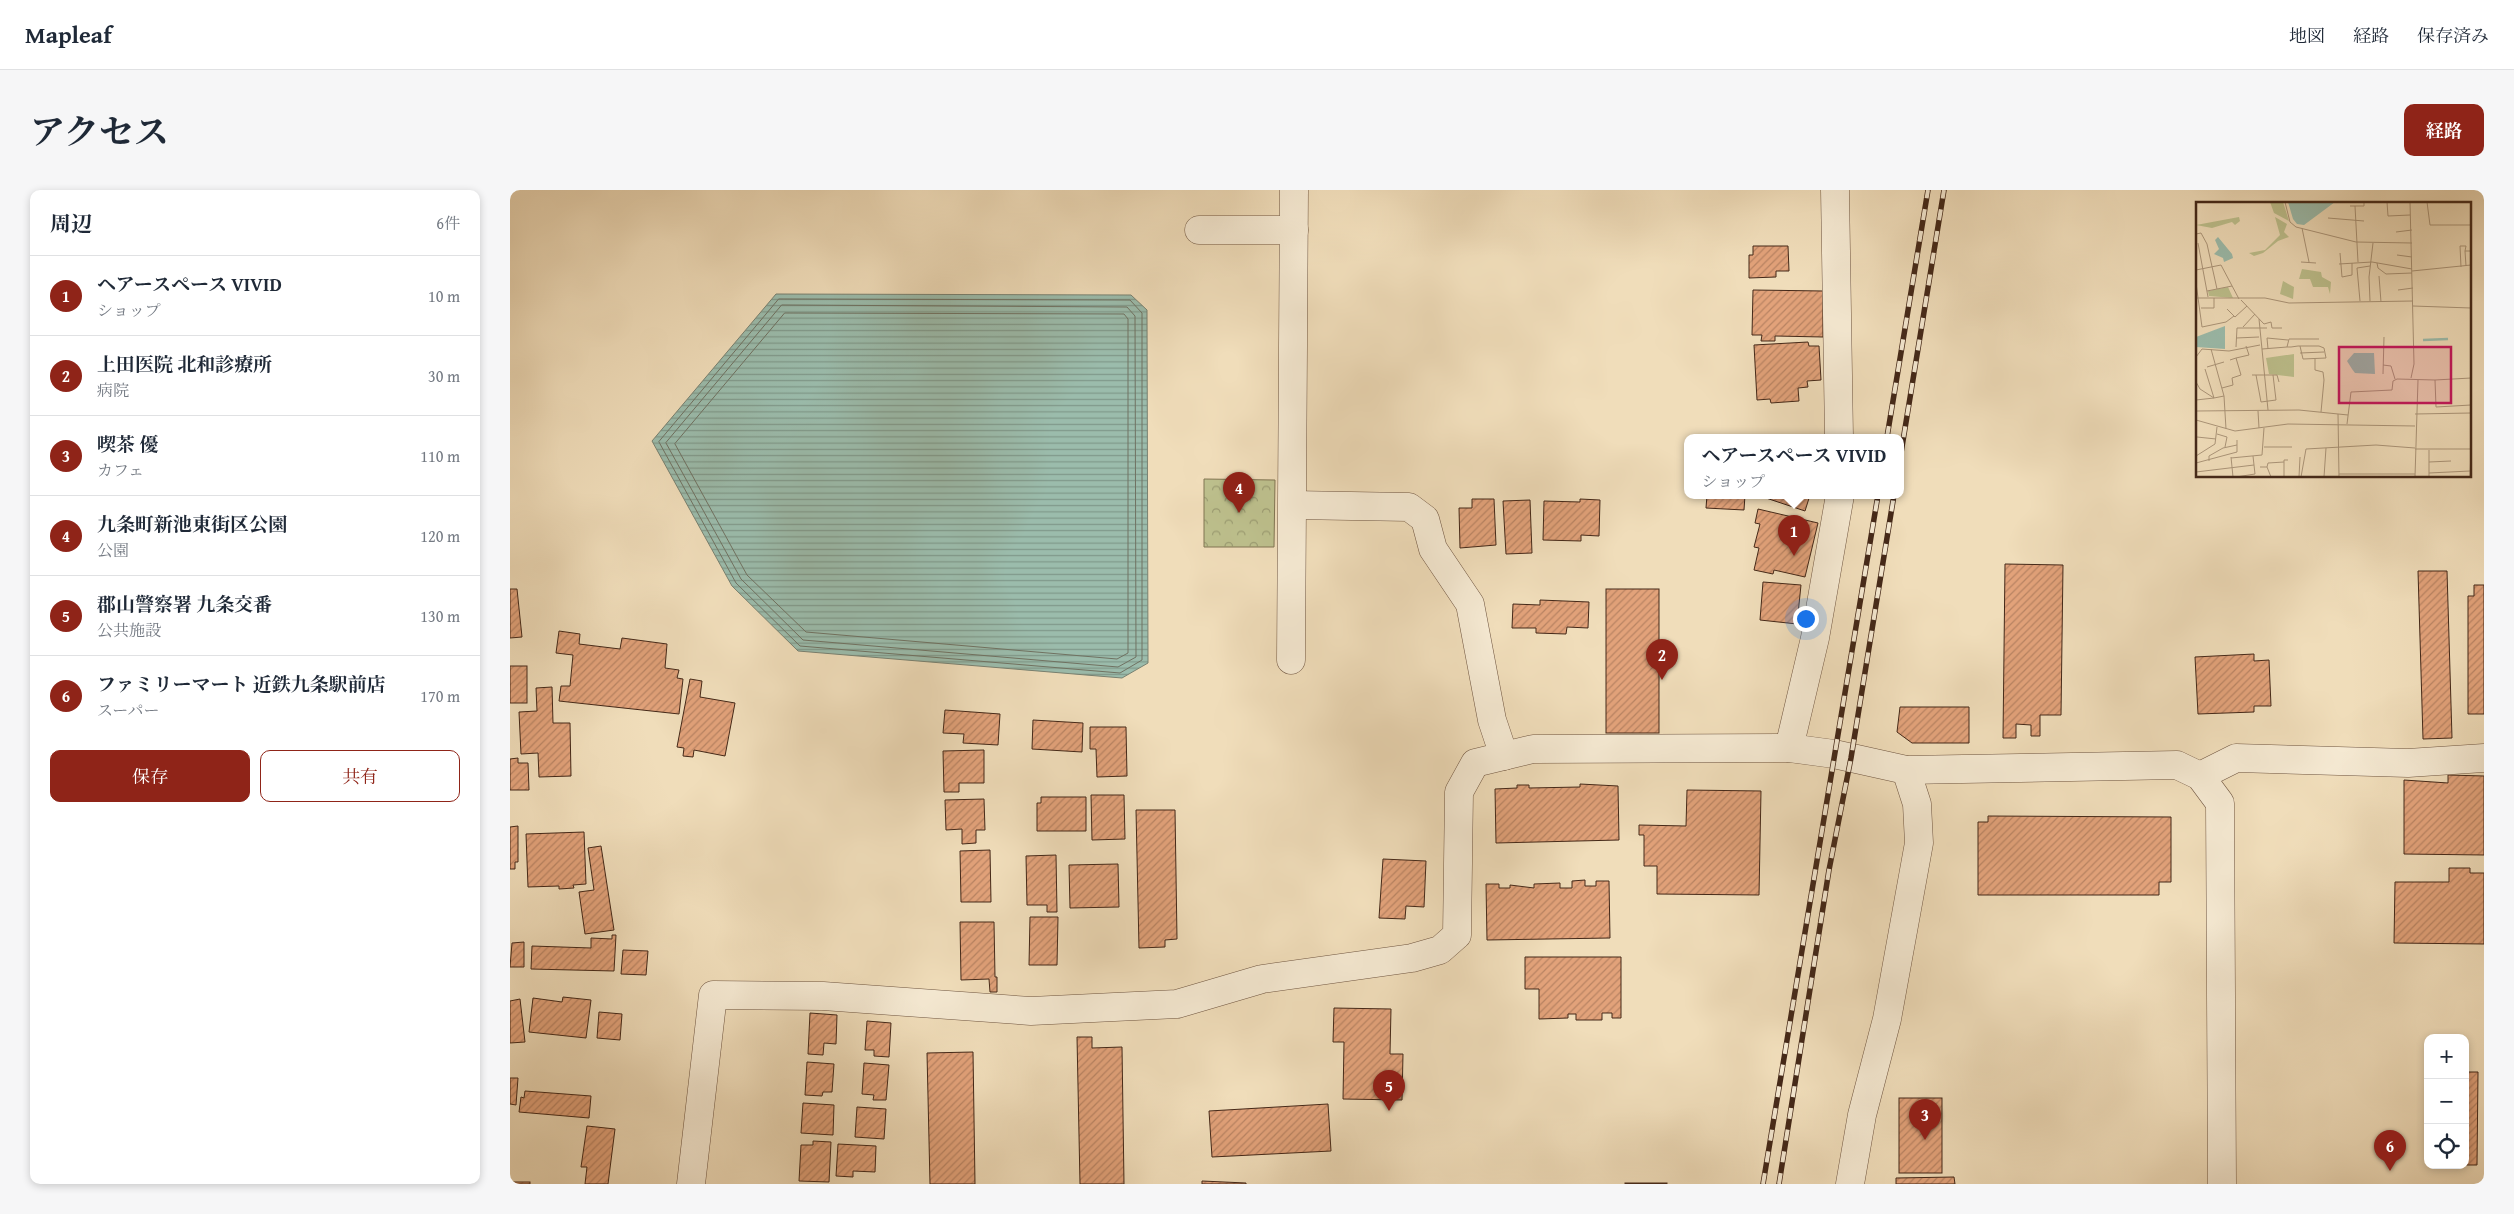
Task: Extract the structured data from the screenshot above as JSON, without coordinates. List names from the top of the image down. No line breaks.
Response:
{"page":{"header":"Mapleaf","nav":["地図","経路","保存済み"],"title":"アクセス","buttons":["経路",["保存","共有"]],"heading":["周辺","6件"],"list":[{"mark":"1","name":"ヘアースペース VIVID","note":"ショップ","value":"10 m"},{"mark":"2","name":"上田医院 北和診療所","note":"病院","value":"30 m"},{"mark":"3","name":"喫茶 優","note":"カフェ","value":"110 m"},{"mark":"4","name":"九条町新池東街区公園","note":"公園","value":"120 m"},{"mark":"5","name":"郡山警察署 九条交番","note":"公共施設","value":"130 m"},{"mark":"6","name":"ファミリーマート 近鉄九条駅前店","note":"スーパー","value":"170 m"}],"popup":["ヘアースペース VIVID","ショップ"],"pins":["4","1","2","5","3","6"],"map_buttons":["+","−"]}}
